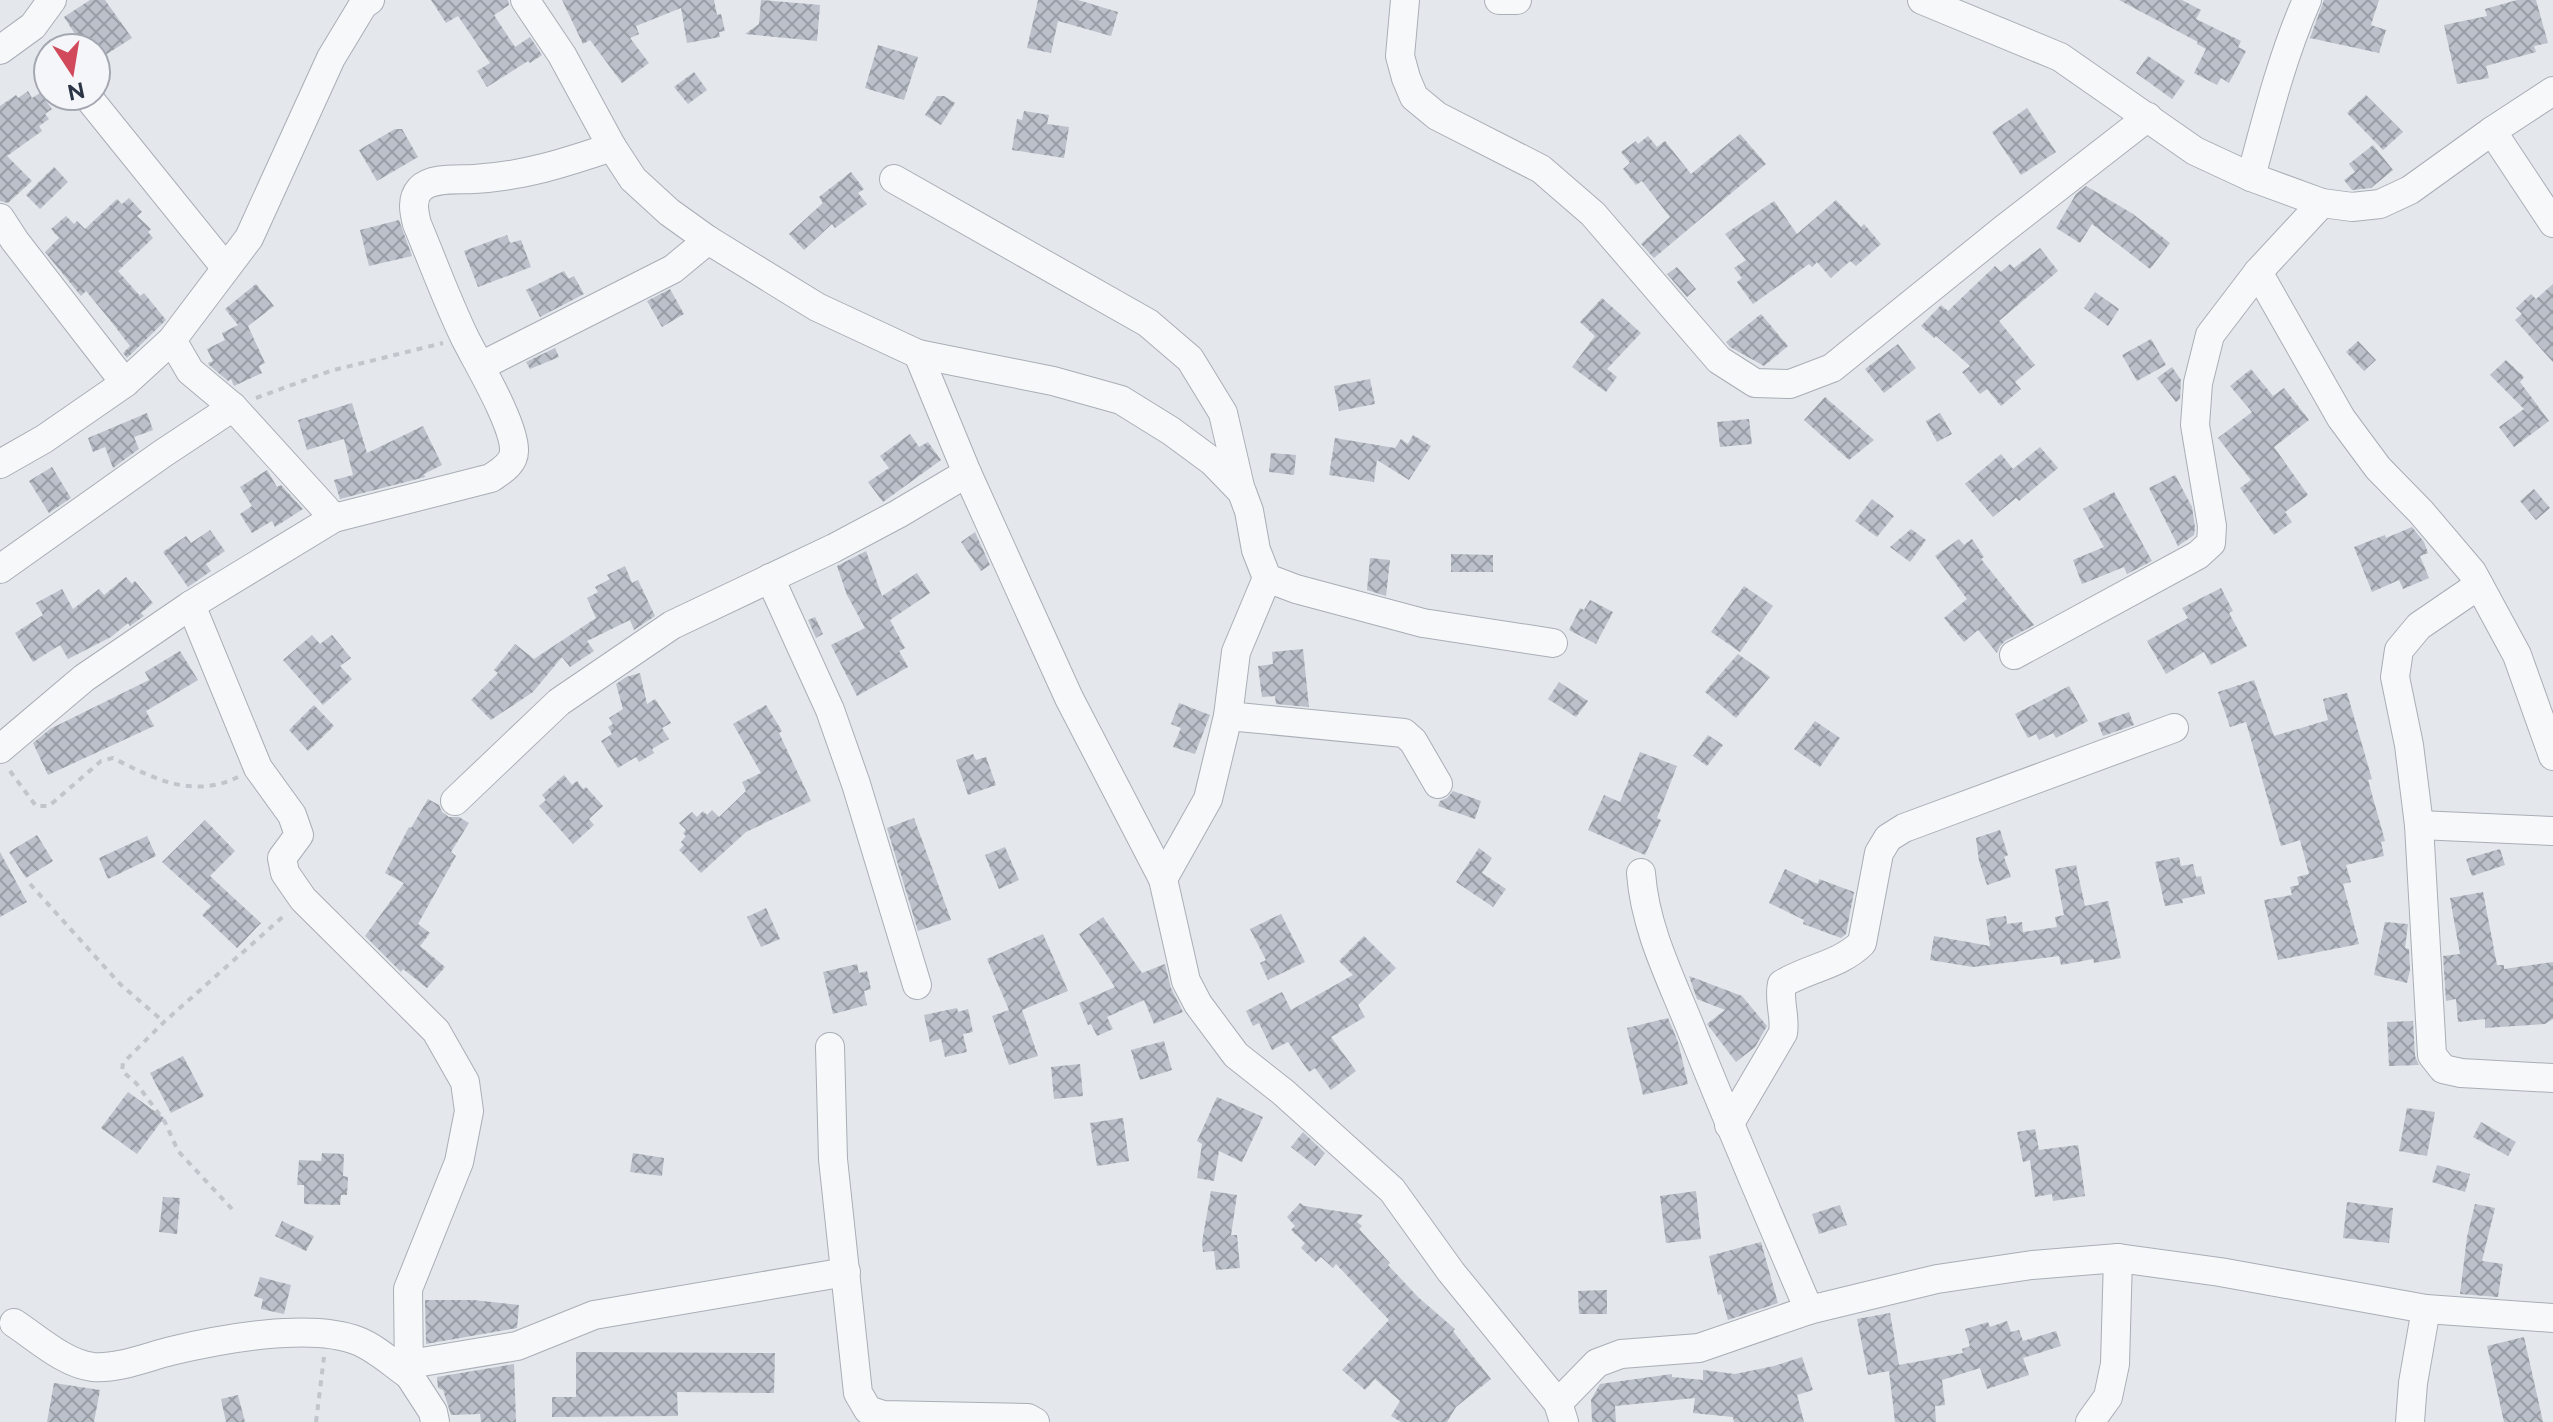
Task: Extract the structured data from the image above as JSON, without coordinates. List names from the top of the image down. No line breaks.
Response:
{"north":"bottom"}
